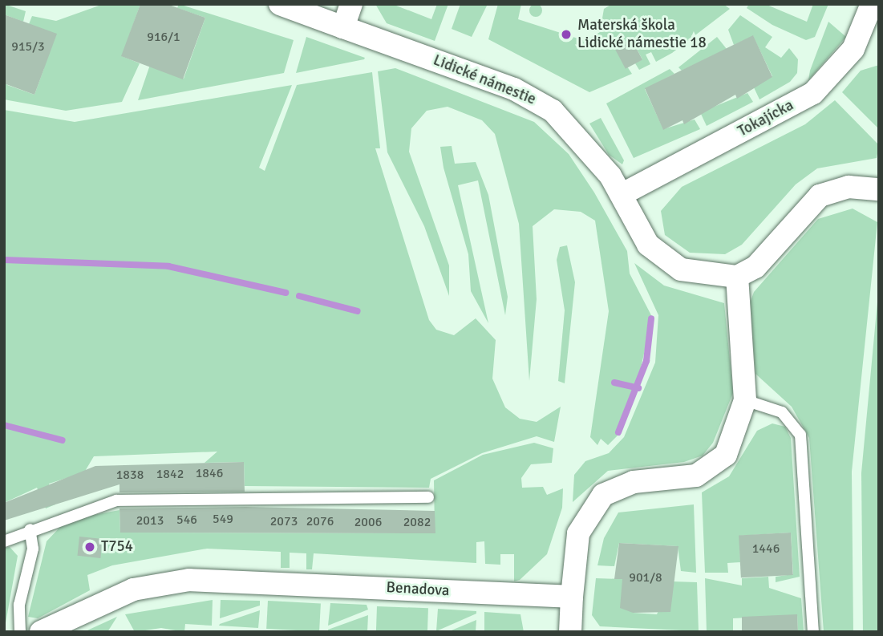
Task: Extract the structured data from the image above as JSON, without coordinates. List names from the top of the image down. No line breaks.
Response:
{"streets":{"street":["Lidické námestie","Tokajícka","Benadova"]},"crossings":[["Lidické námestie","Tokajícka"]],"places":["Materská škola Lidické námestie 18","T754"],"house_numbers":["916/1","915/3","1846","1842","1838","549","546","2013","2073","2076","2006","2082","1446","901/8"]}
